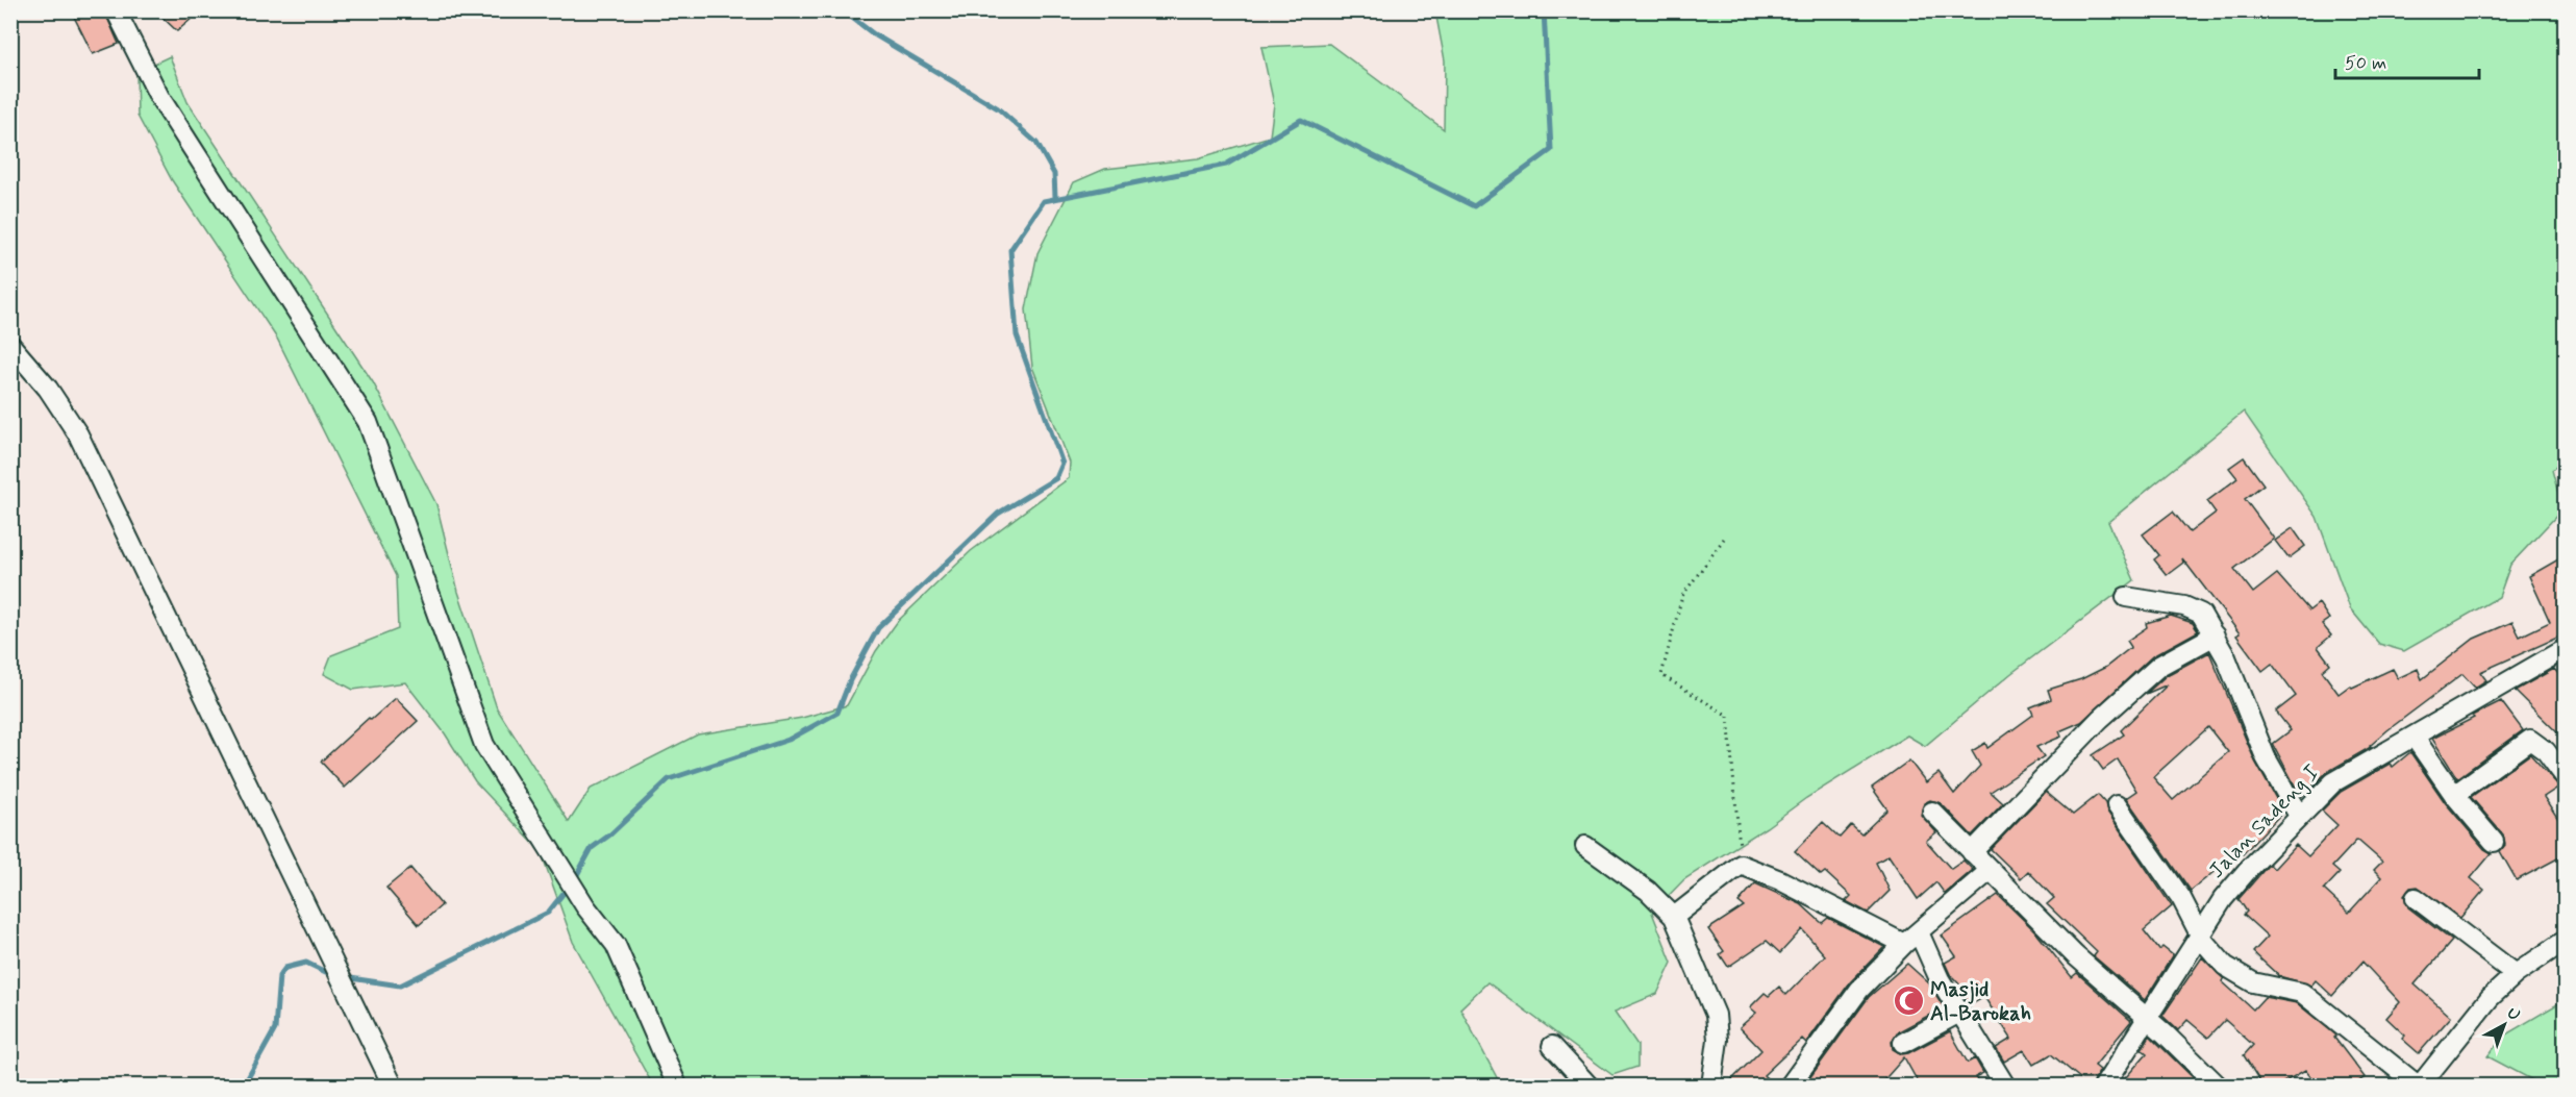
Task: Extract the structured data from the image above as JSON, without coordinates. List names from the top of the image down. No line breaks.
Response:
{"streets":{"street":["Jalan Sadeng I"]},"places":{"mosque":["Masjid Al-Barokah"]},"scale_bar":"50 m","north":"top right"}
